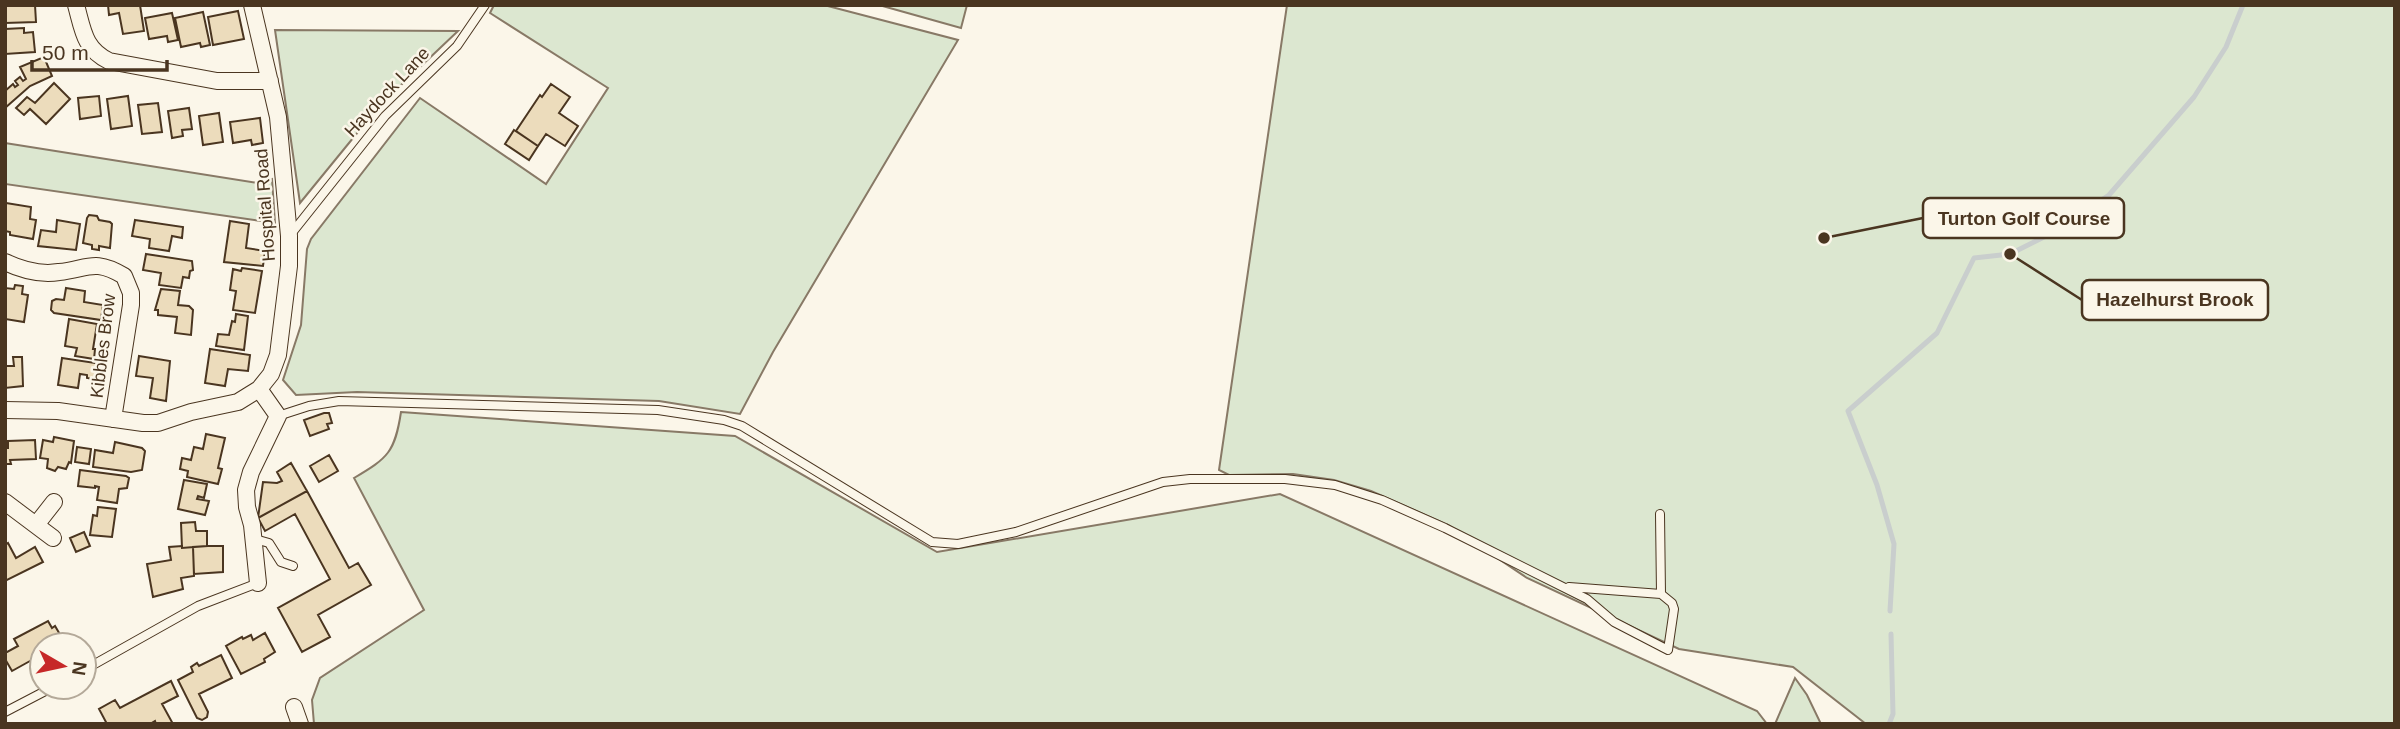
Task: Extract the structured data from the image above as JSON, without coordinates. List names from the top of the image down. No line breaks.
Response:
{"streets":{"street":["Hospital Road","Kibbles Brow"],"lane":["Haydock Lane"]},"crossings":[["Haydock Lane","Hospital Road"]],"places":["Turton Golf Course","Hazelhurst Brook"],"scale_bar":"50 m","north":"right"}
